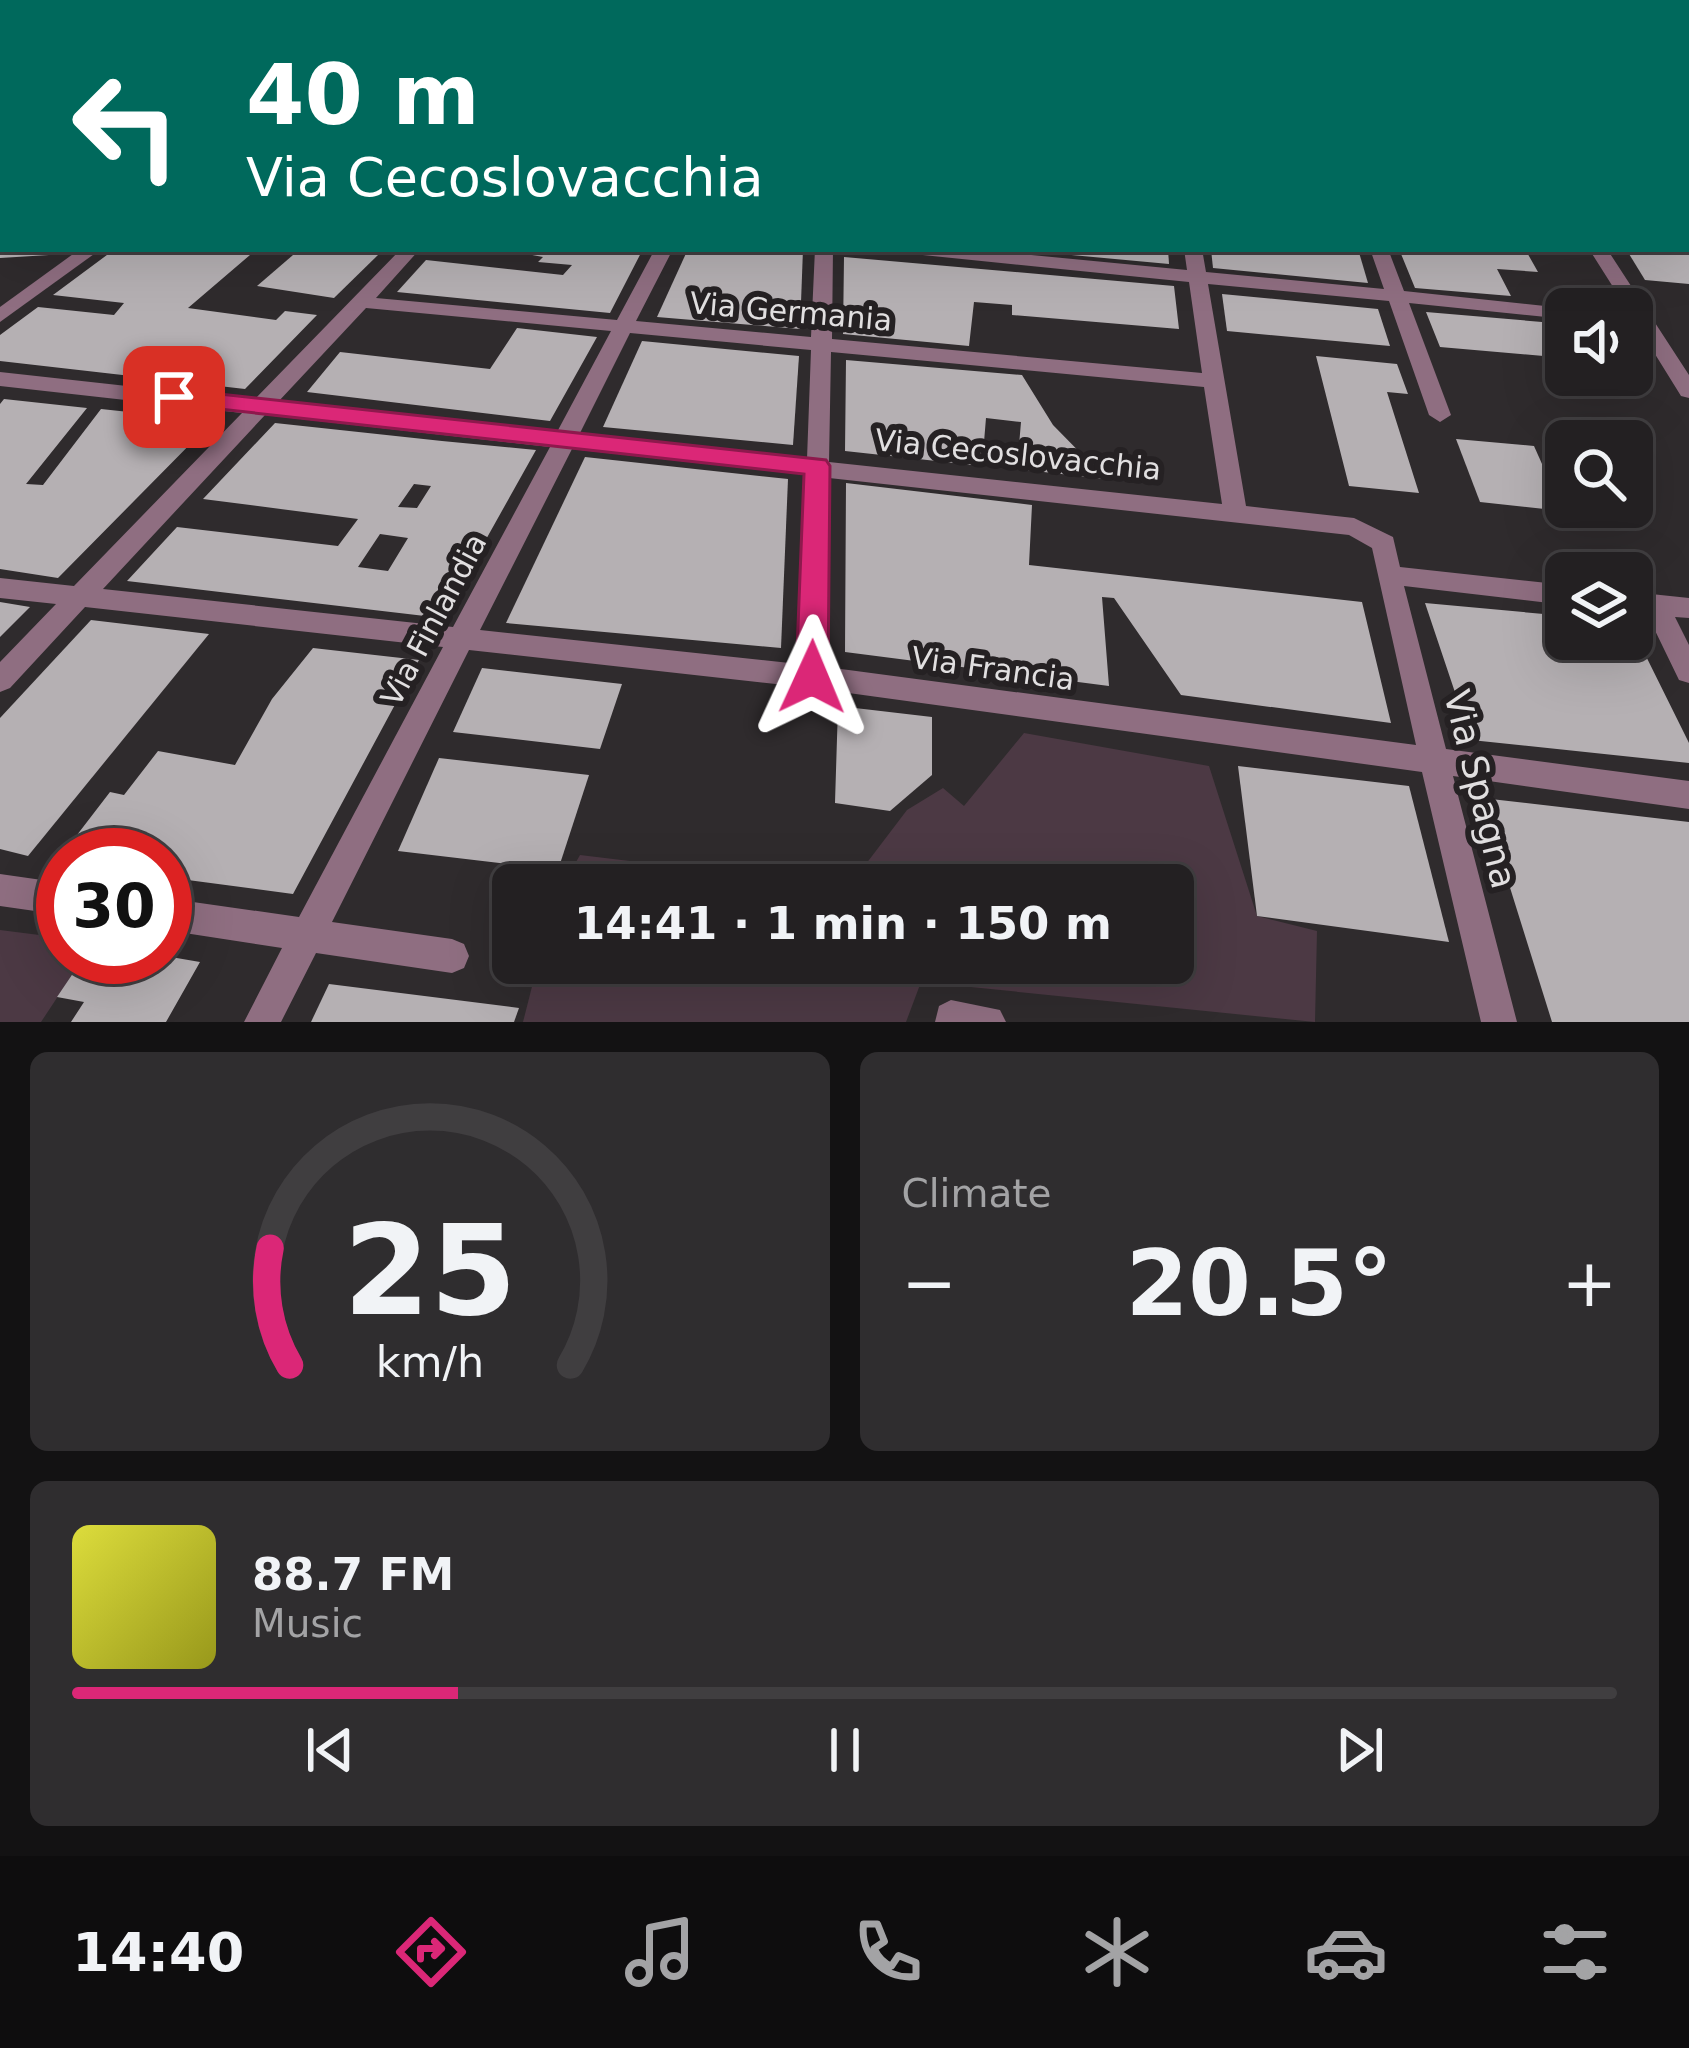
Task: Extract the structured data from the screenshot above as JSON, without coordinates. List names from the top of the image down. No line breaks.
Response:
{"streets":{"street":["Via Germania","Via Cecoslovacchia","Via Finlandia","Via Francia","Via Spagna"]},"crossings":[["Via Germania","Via Finlandia"],["Via Cecoslovacchia","Via Finlandia"],["Via Cecoslovacchia","Via Spagna"],["Via Finlandia","Via Francia"],["Via Francia","Via Spagna"]],"page":{"turn":["40 m","Via Cecoslovacchia"],"limit":"30","trip":"14:41 · 1 min · 150 m","tile":"Climate","heat":["−","20.5°","+"],"song":["88.7 FM","Music"],"tabs":"14:40","gauge":["25","km/h"]}}
